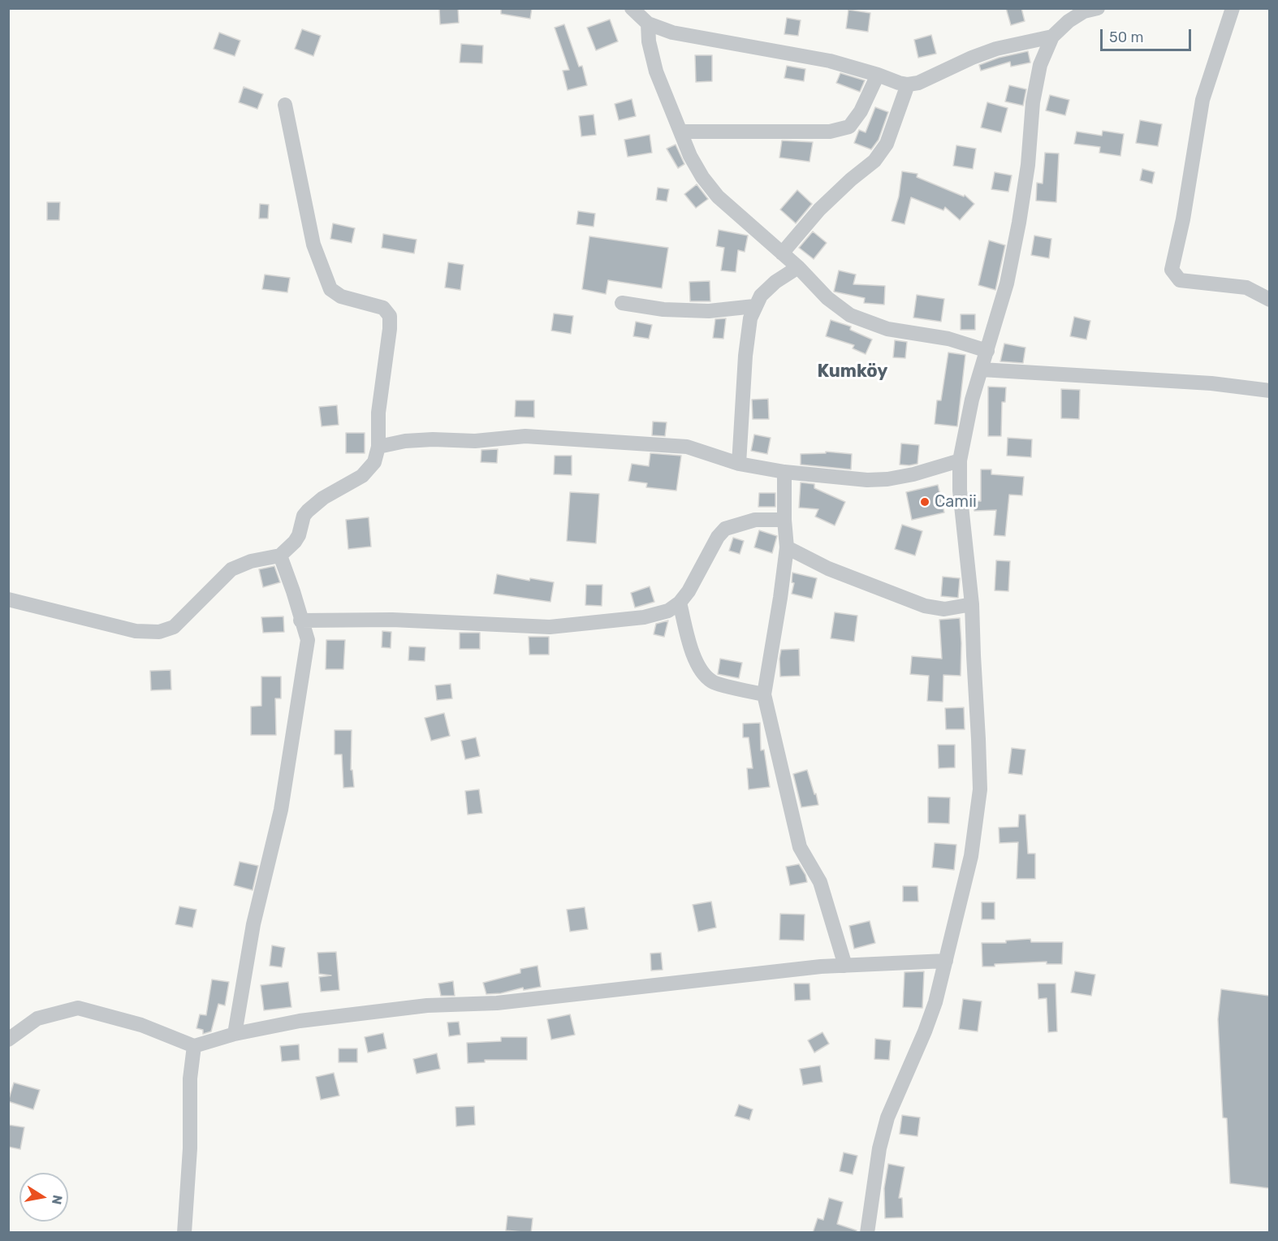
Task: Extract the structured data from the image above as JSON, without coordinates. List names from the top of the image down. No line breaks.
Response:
{"districts":["Kumköy"],"places":["Camii"],"scale_bar":"50 m","north":"right"}
